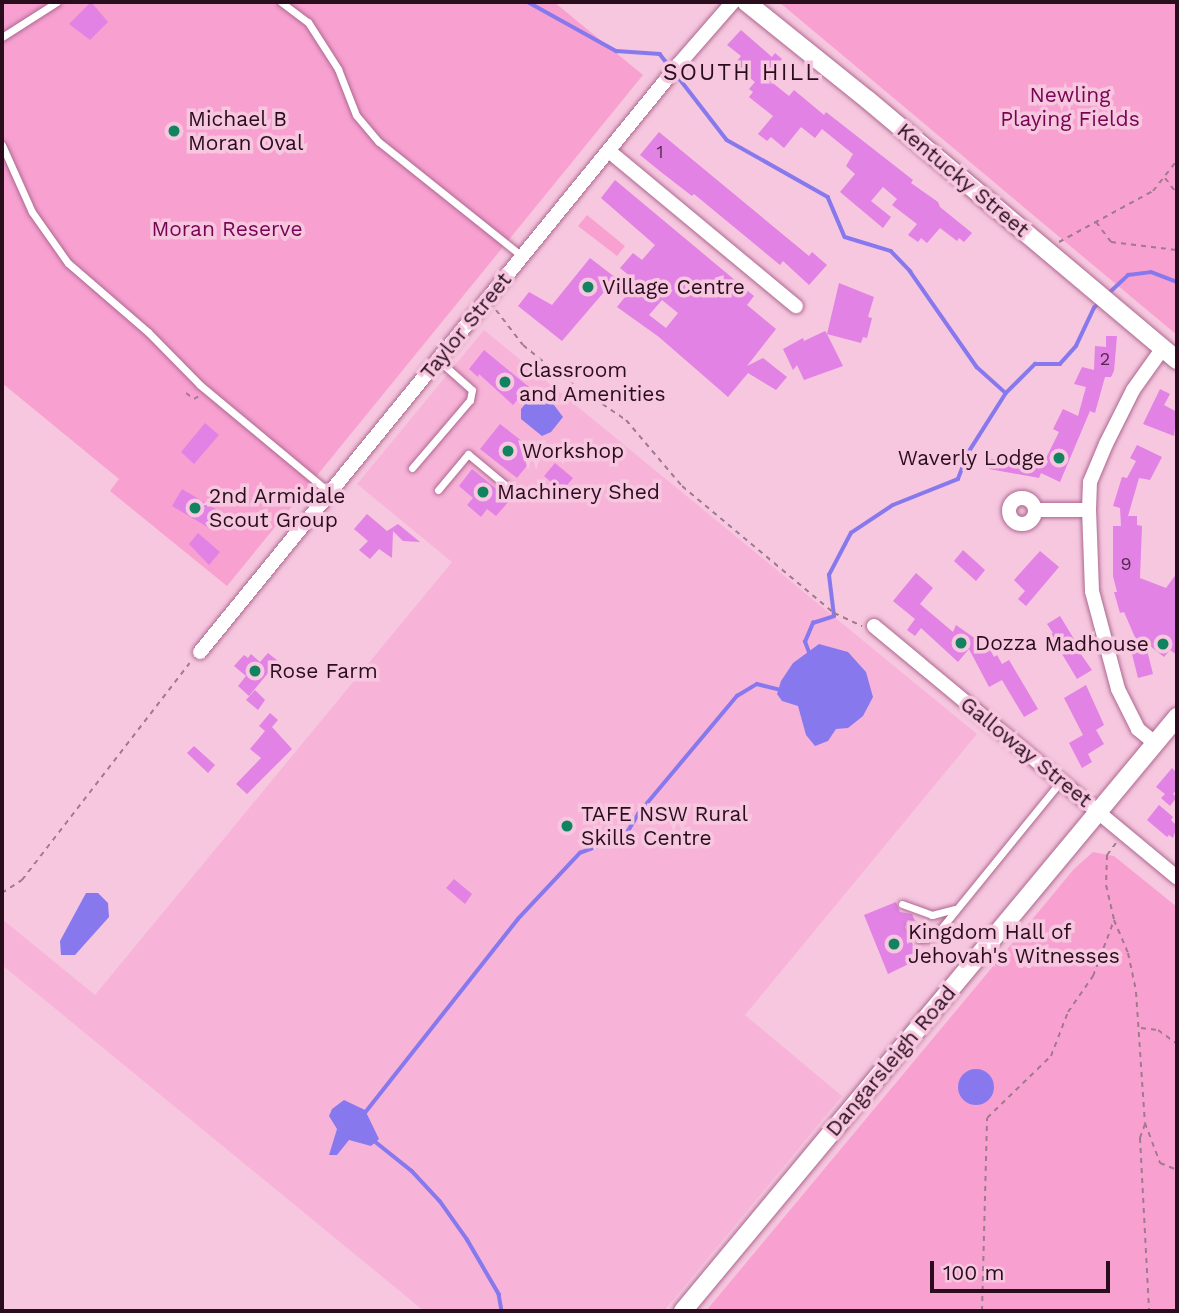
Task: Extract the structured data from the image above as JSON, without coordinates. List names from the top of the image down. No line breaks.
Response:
{"streets":{"street":["Kentucky Street","Taylor Street","Galloway Street","Dangarsleigh Road"]},"crossings":[["Galloway Street","Dangarsleigh Road"]],"districts":["SOUTH HILL"],"parks":["Newling Playing Fields","Moran Reserve"],"places":["Michael B Moran Oval","Village Centre","Classroom and Amenities","Workshop","Waverly Lodge","Machinery Shed","2nd Armidale Scout Group","Dozza","Madhouse","Rose Farm","TAFE NSW Rural Skills Centre","Kingdom Hall of Jehovah's Witnesses"],"house_numbers":["1","2","9"],"scale_bar":"100 m"}
